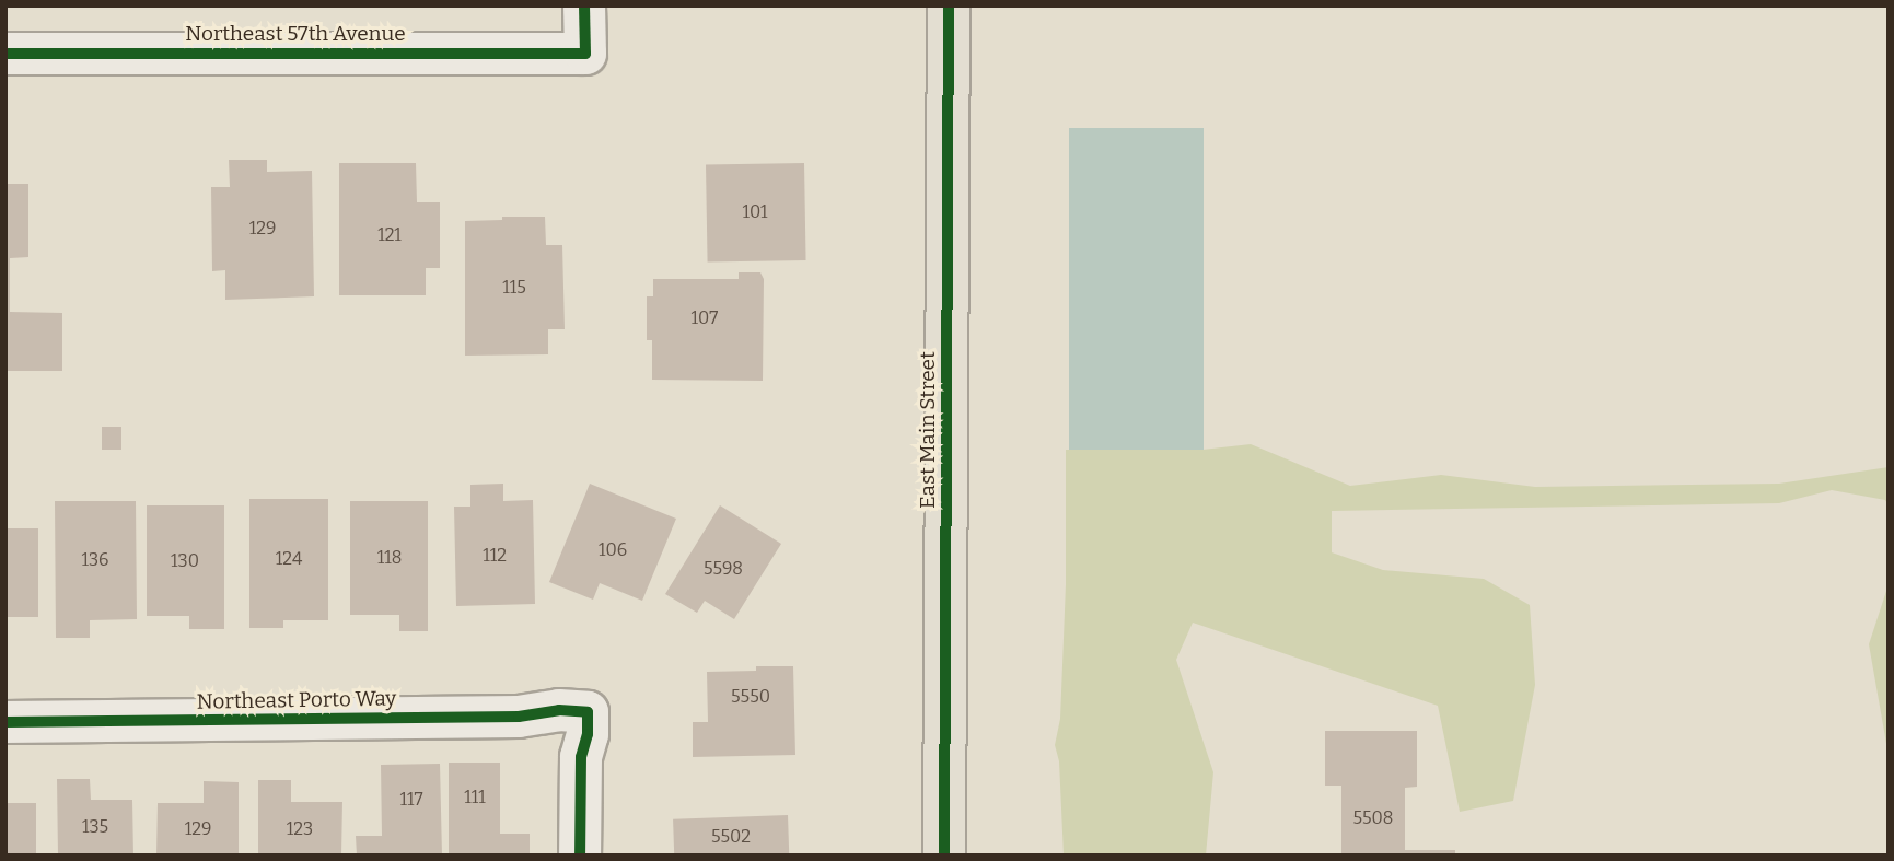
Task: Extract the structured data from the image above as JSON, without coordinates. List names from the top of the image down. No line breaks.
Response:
{"streets":{"main road":["East Main Street"],"street":["Northeast 57th Avenue","Northeast Porto Way"]},"house_numbers":["101","129","121","115","107","106","112","118","124","136","130","5598","5550","111","117","5508","135","129","123","5502"]}
